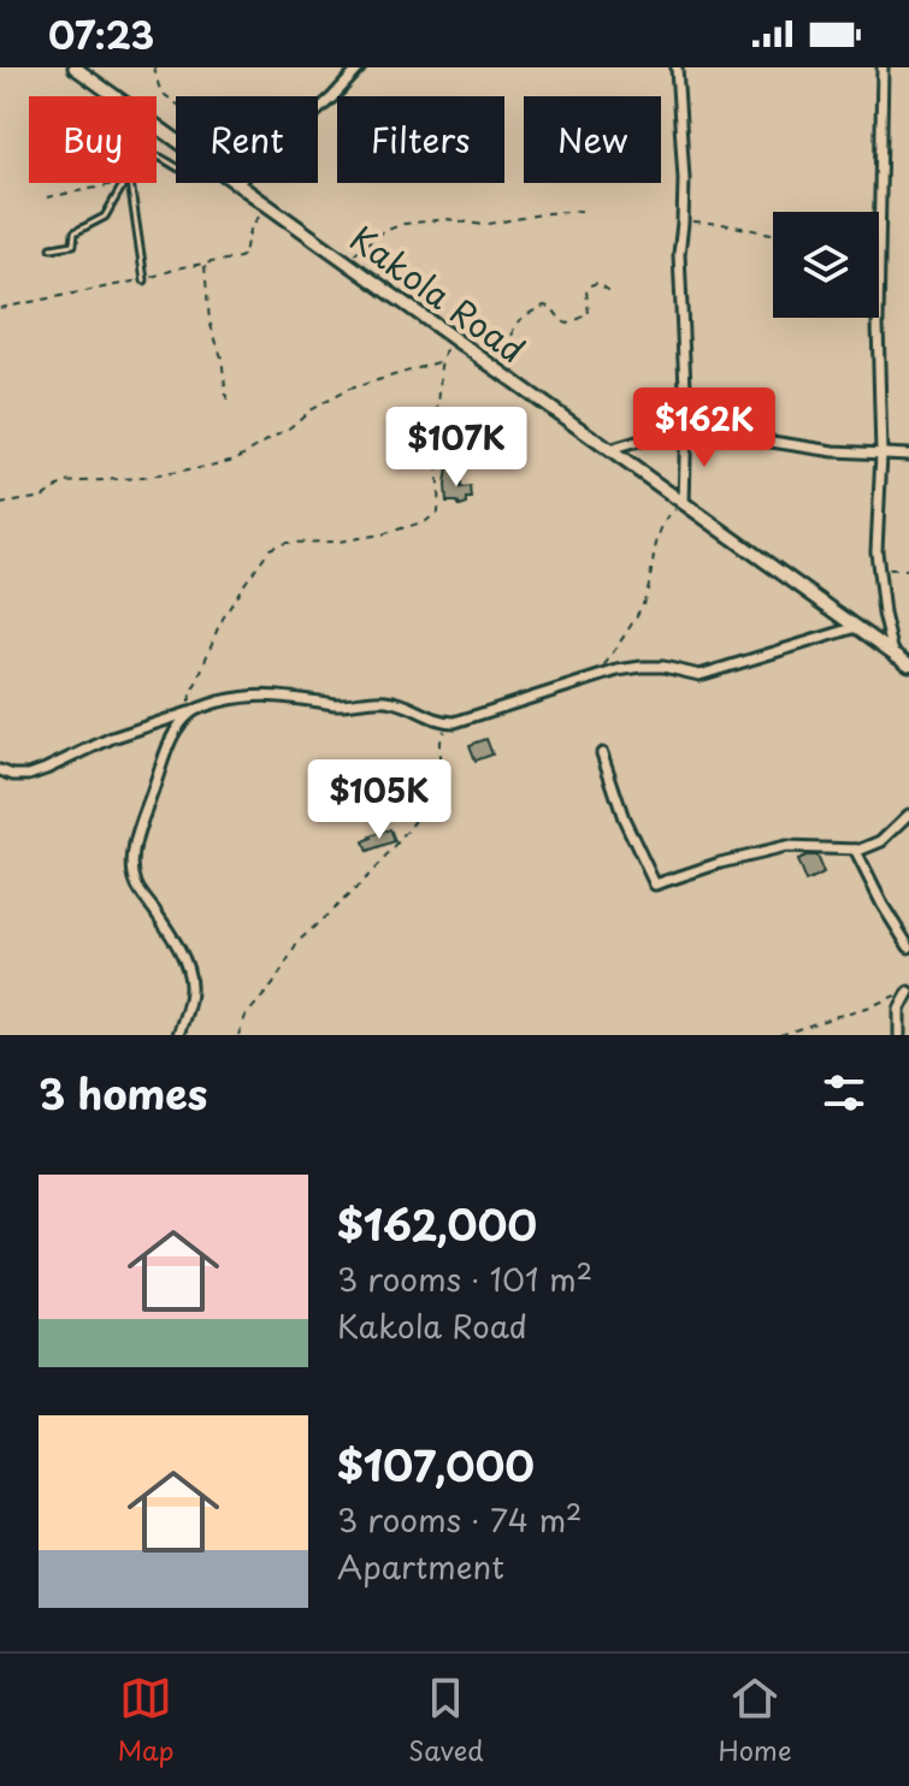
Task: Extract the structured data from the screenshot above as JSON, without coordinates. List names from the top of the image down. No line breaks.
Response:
{"streets":{"main road":["Kakola Road"]},"page":{"status":"07:23","chip":["Buy","Rent","Filters","New"],"price":["$162K","$107K","$105K"],"heading":"3 homes","list":[{"name":"$162,000","note":"3 rooms · 101 m² · Kakola Road"},{"name":"$107,000","note":"3 rooms · 74 m² · Apartment"}],"tabs":["Map","Saved","Home"]}}
